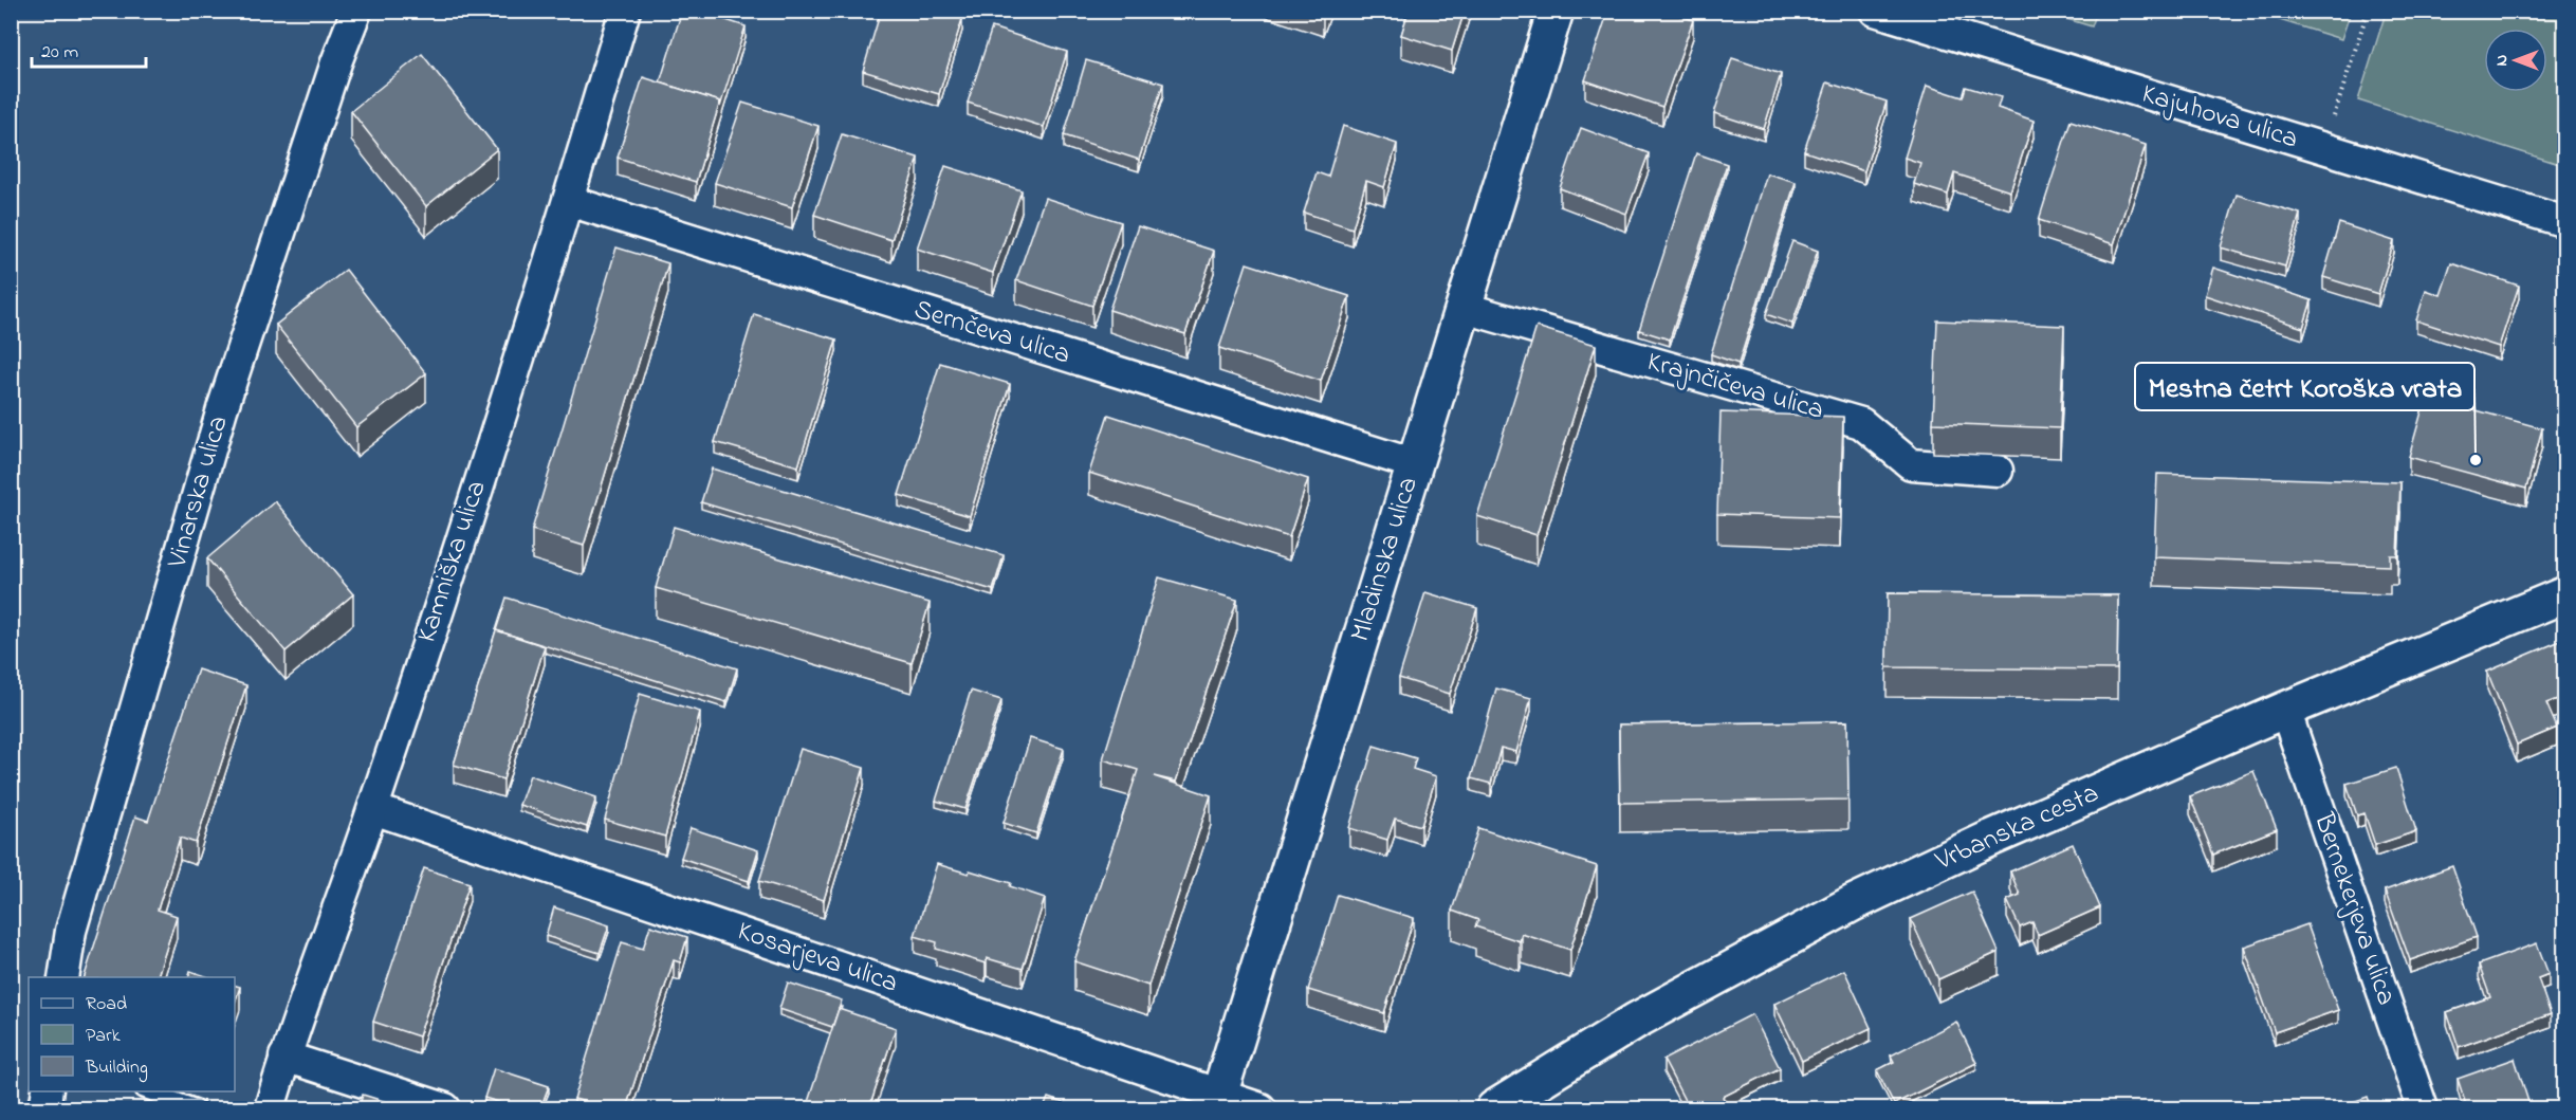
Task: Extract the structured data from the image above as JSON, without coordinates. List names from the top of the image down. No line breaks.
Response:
{"streets":{"street":["Kajuhova ulica","Sernčeva ulica","Krajnčičeva ulica","Vinarska ulica","Mladinska ulica","Kamniška ulica","Vrbanska cesta","Bernekerjeva ulica","Kosarjeva ulica"]},"crossings":[["Sernčeva ulica","Mladinska ulica"],["Sernčeva ulica","Kamniška ulica"],["Krajnčičeva ulica","Mladinska ulica"],["Mladinska ulica","Kosarjeva ulica"],["Kamniška ulica","Kosarjeva ulica"],["Vrbanska cesta","Bernekerjeva ulica"]],"places":["Mestna četrt Koroška vrata"],"legend":["Road","Park","Building"],"scale_bar":"20 m","north":"left"}
